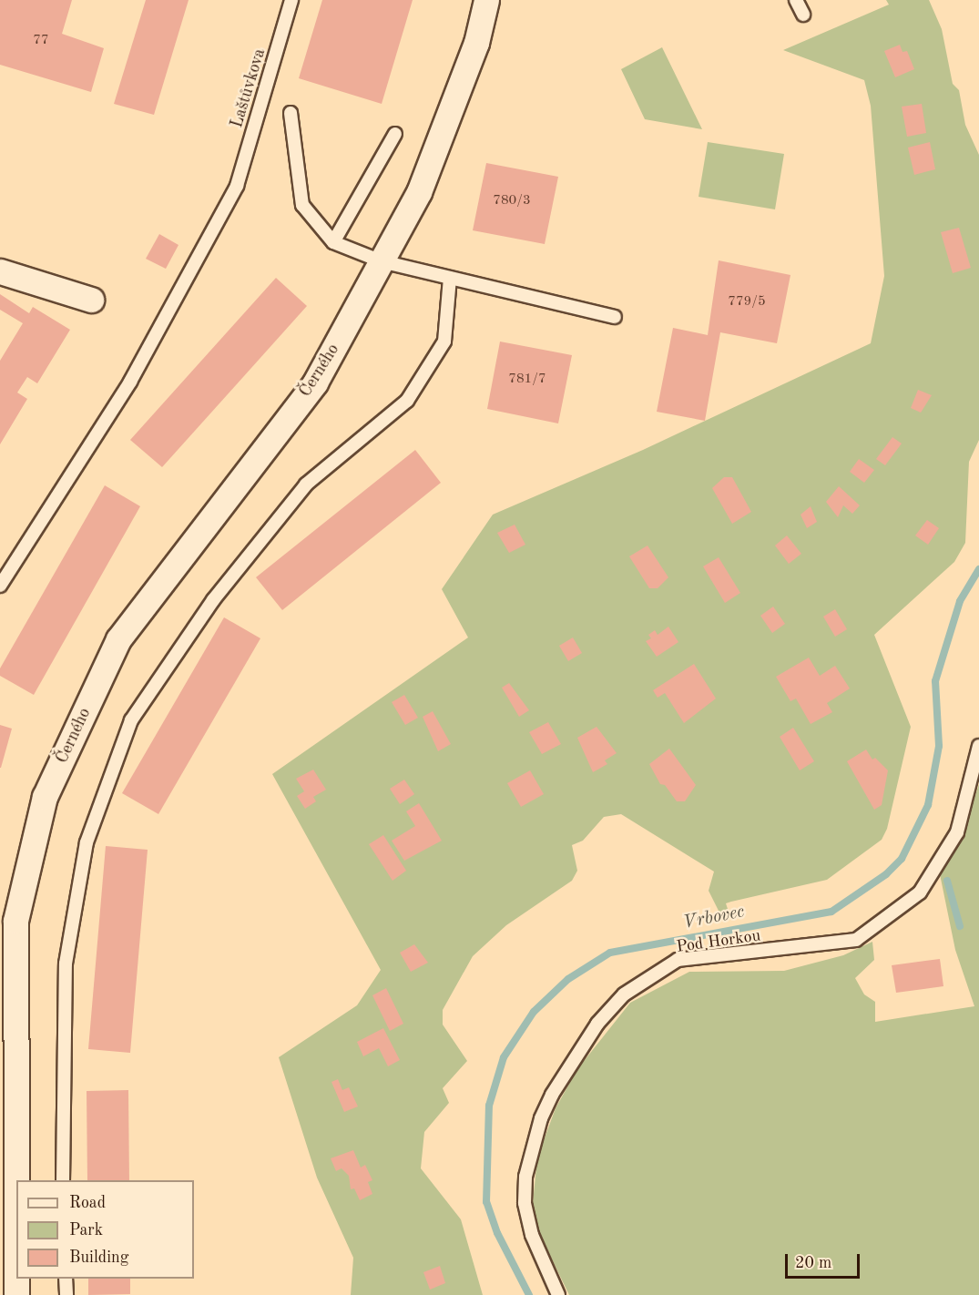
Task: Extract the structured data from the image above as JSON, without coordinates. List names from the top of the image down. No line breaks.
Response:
{"streets":{"street":["Černého"],"lane":["Laštůvkova","Pod Horkou"]},"water":["Vrbovec"],"house_numbers":["77","780/3","779/5","781/7"],"legend":["Road","Park","Building"],"scale_bar":"20 m"}
